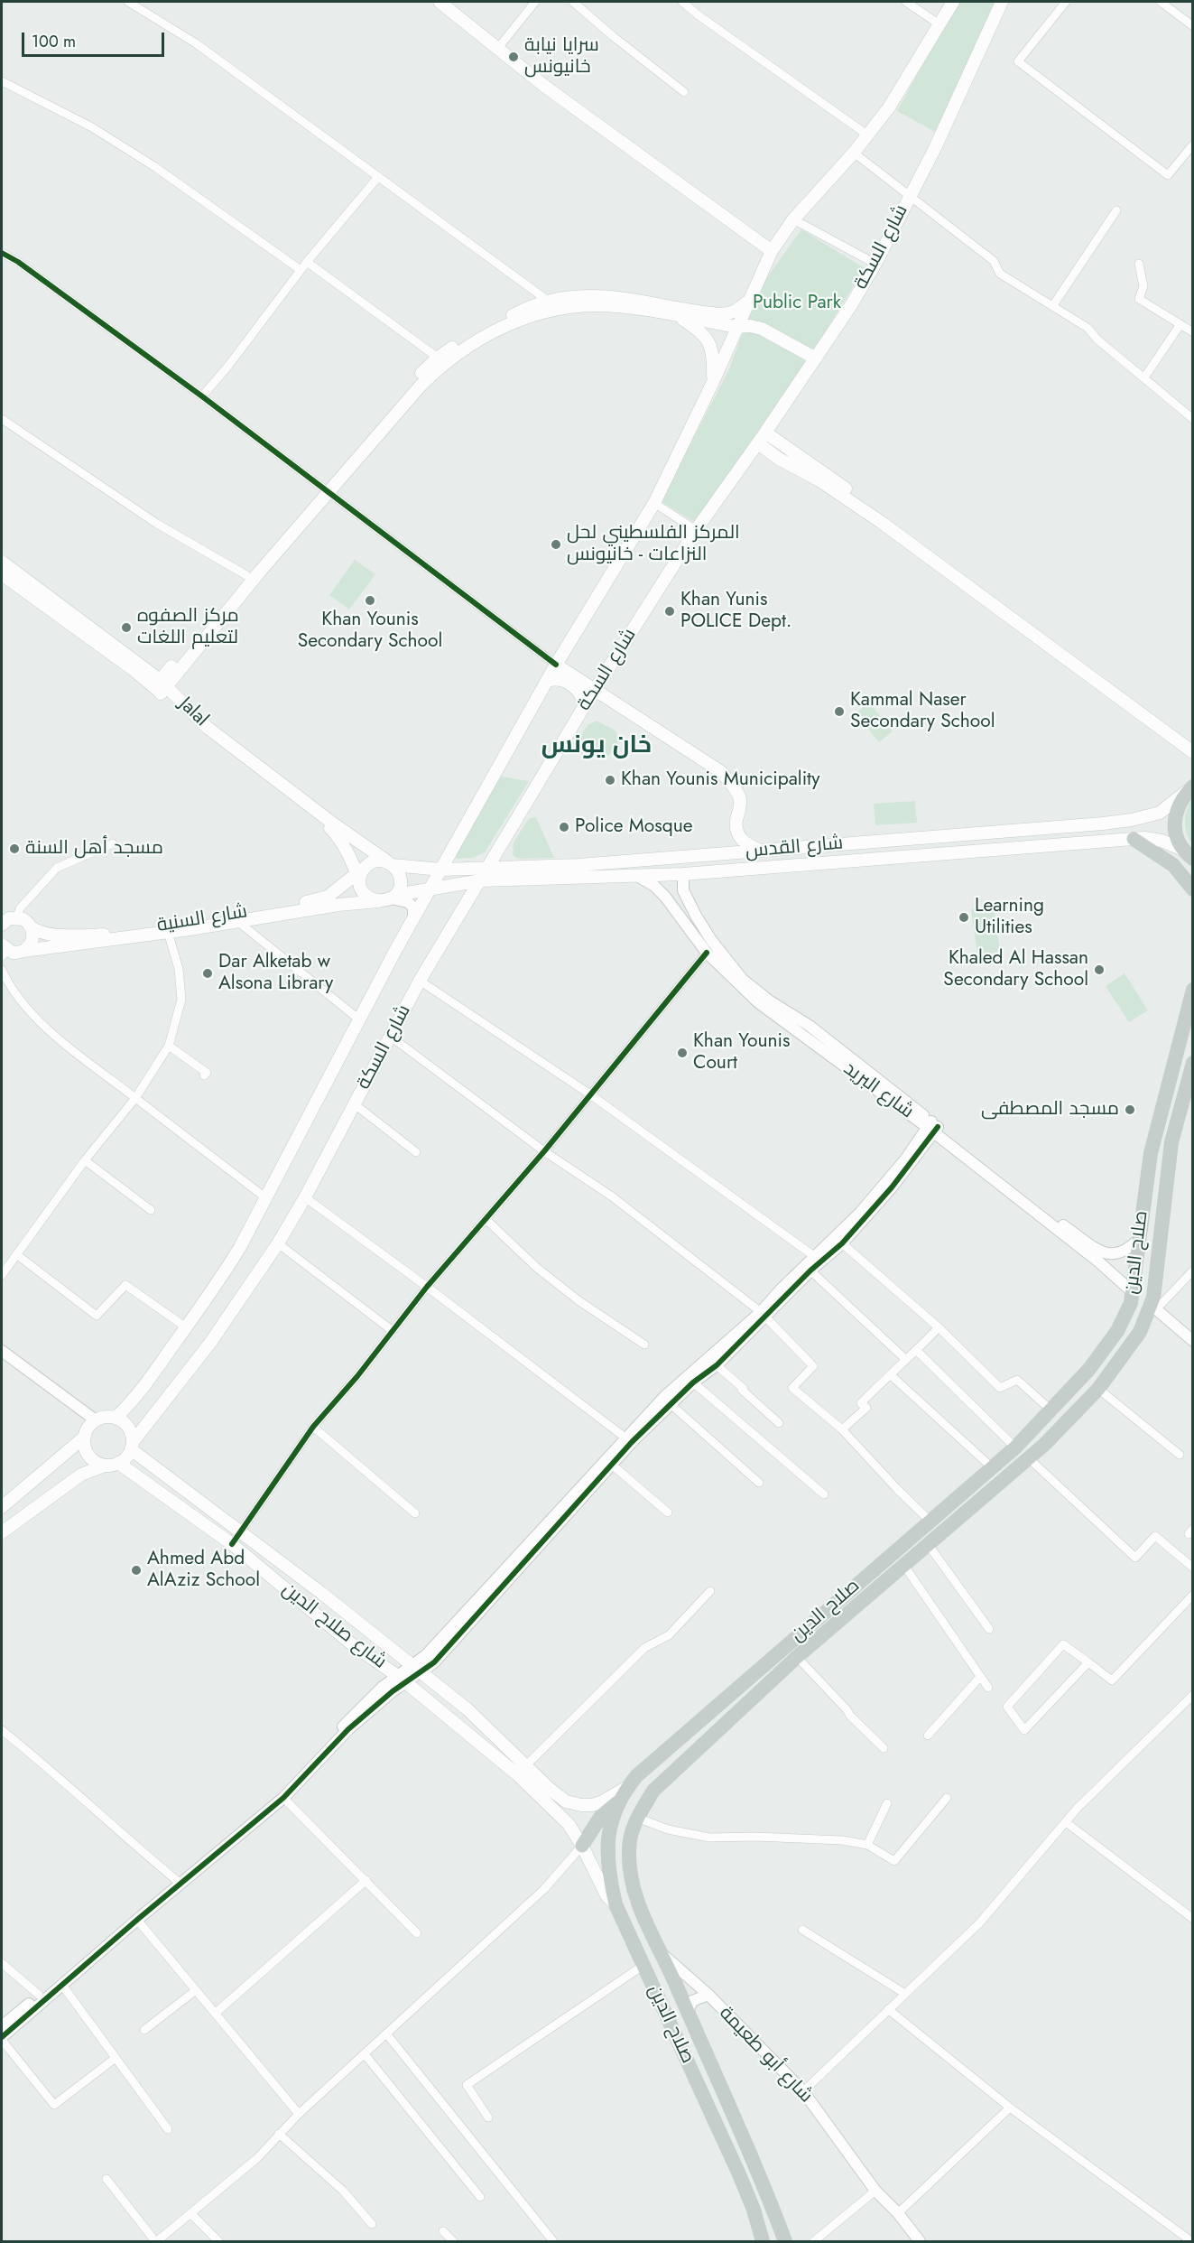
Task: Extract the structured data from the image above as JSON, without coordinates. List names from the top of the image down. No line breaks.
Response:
{"streets":{"highway":["صلاح الدين"],"main road":["شارع السكة","Jalal","شارع القدس","شارع السنية","شارع صلاح الدين"],"street":["شارع البريد","شارع أبو طعيمة"]},"crossings":[["شارع السكة","شارع القدس"],["شارع السكة","شارع صلاح الدين"],["Jalal","شارع القدس"],["Jalal","شارع السنية"],["شارع القدس","شارع السنية"],["شارع القدس","شارع البريد"],["شارع البريد","صلاح الدين"],["صلاح الدين","شارع صلاح الدين"],["صلاح الدين","شارع أبو طعيمة"]],"districts":["خان يونس"],"parks":["Public Park"],"places":["سرايا نيابة خانيونس","المركز الفلسطيني لحل النزاعات - خانيونس","Khan Younis Secondary School","Khan Yunis POLICE Dept.","مركز الصفوه لتعليم اللغات","Kammal Naser Secondary School","Khan Younis Municipality","Police Mosque","مسجد أهل السنة","Learning Utilities","Khaled Al Hassan Secondary School","Dar Alketab w Alsona Library","Khan Younis Court","مسجد المصطفى","Ahmed Abd AlAziz School"],"scale_bar":"100 m"}
